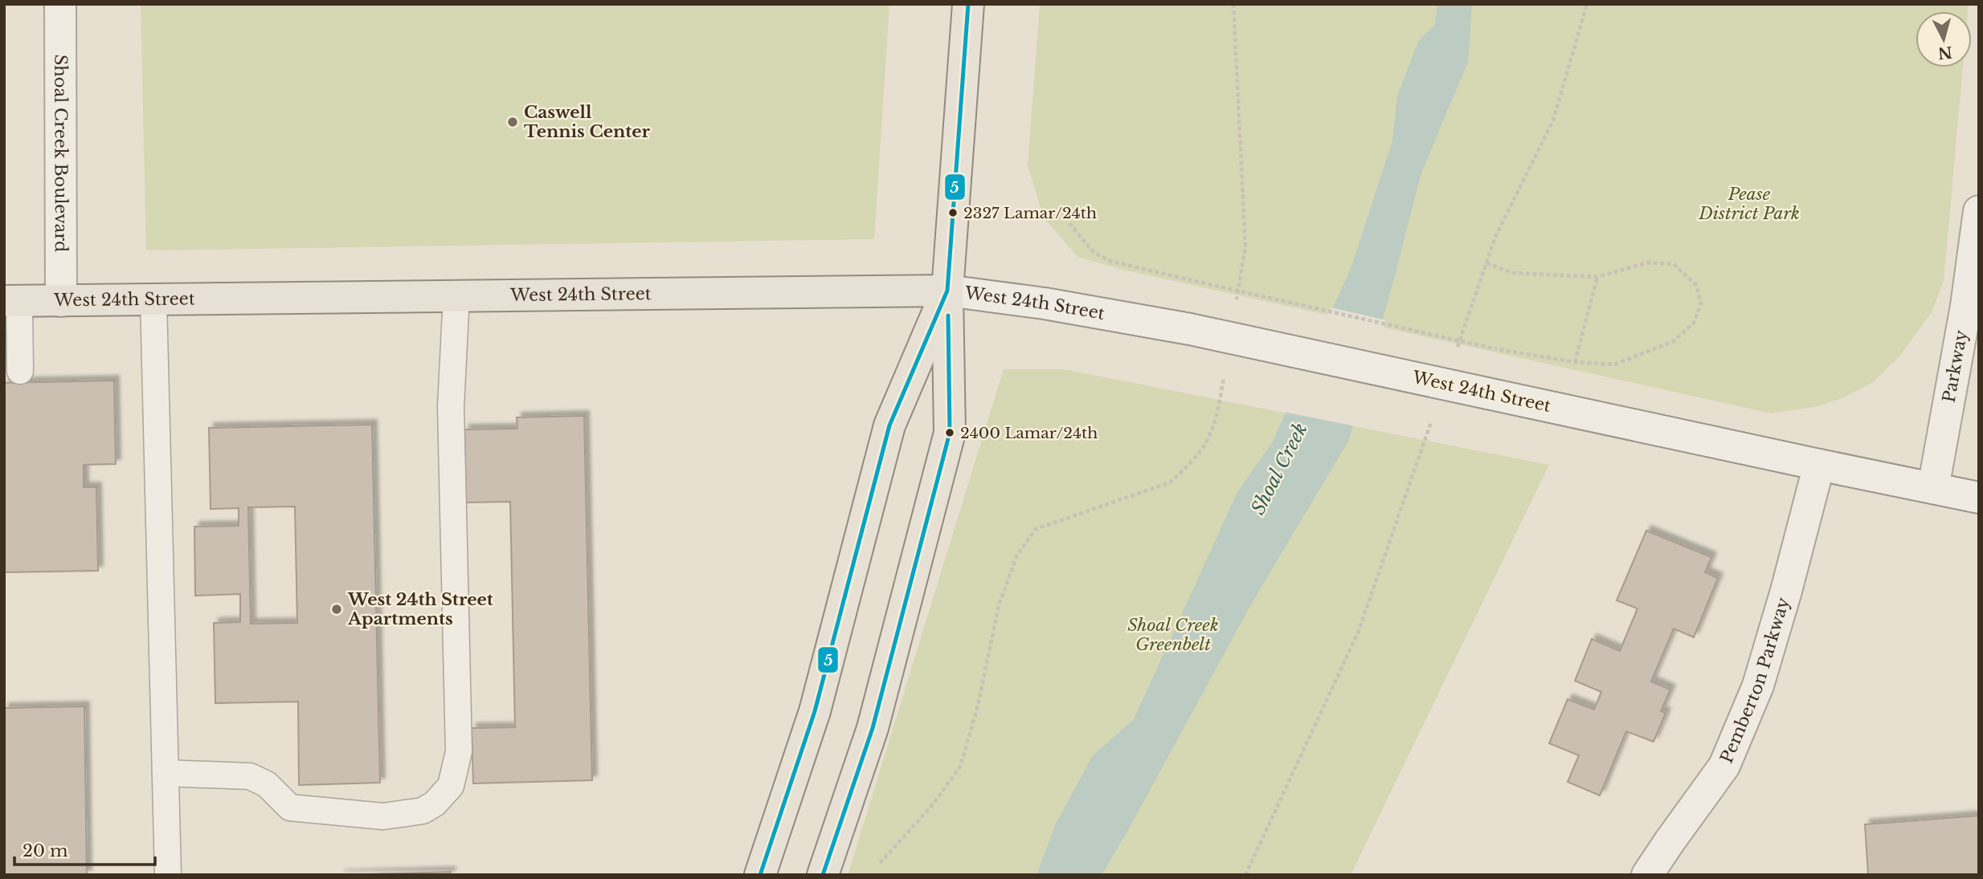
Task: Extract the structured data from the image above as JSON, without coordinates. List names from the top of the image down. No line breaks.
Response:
{"streets":{"main road":["Shoal Creek Boulevard","West 24th Street","Parkway","Pemberton Parkway"]},"crossings":[["Shoal Creek Boulevard","West 24th Street"],["West 24th Street","Parkway"],["West 24th Street","Pemberton Parkway"]],"water":["Shoal Creek"],"parks":["Pease District Park","Shoal Creek Greenbelt"],"places":["Caswell Tennis Center","2327 Lamar/24th","2400 Lamar/24th","West 24th Street Apartments"],"lines":["transit line 5"],"scale_bar":"20 m","north":"bottom"}
